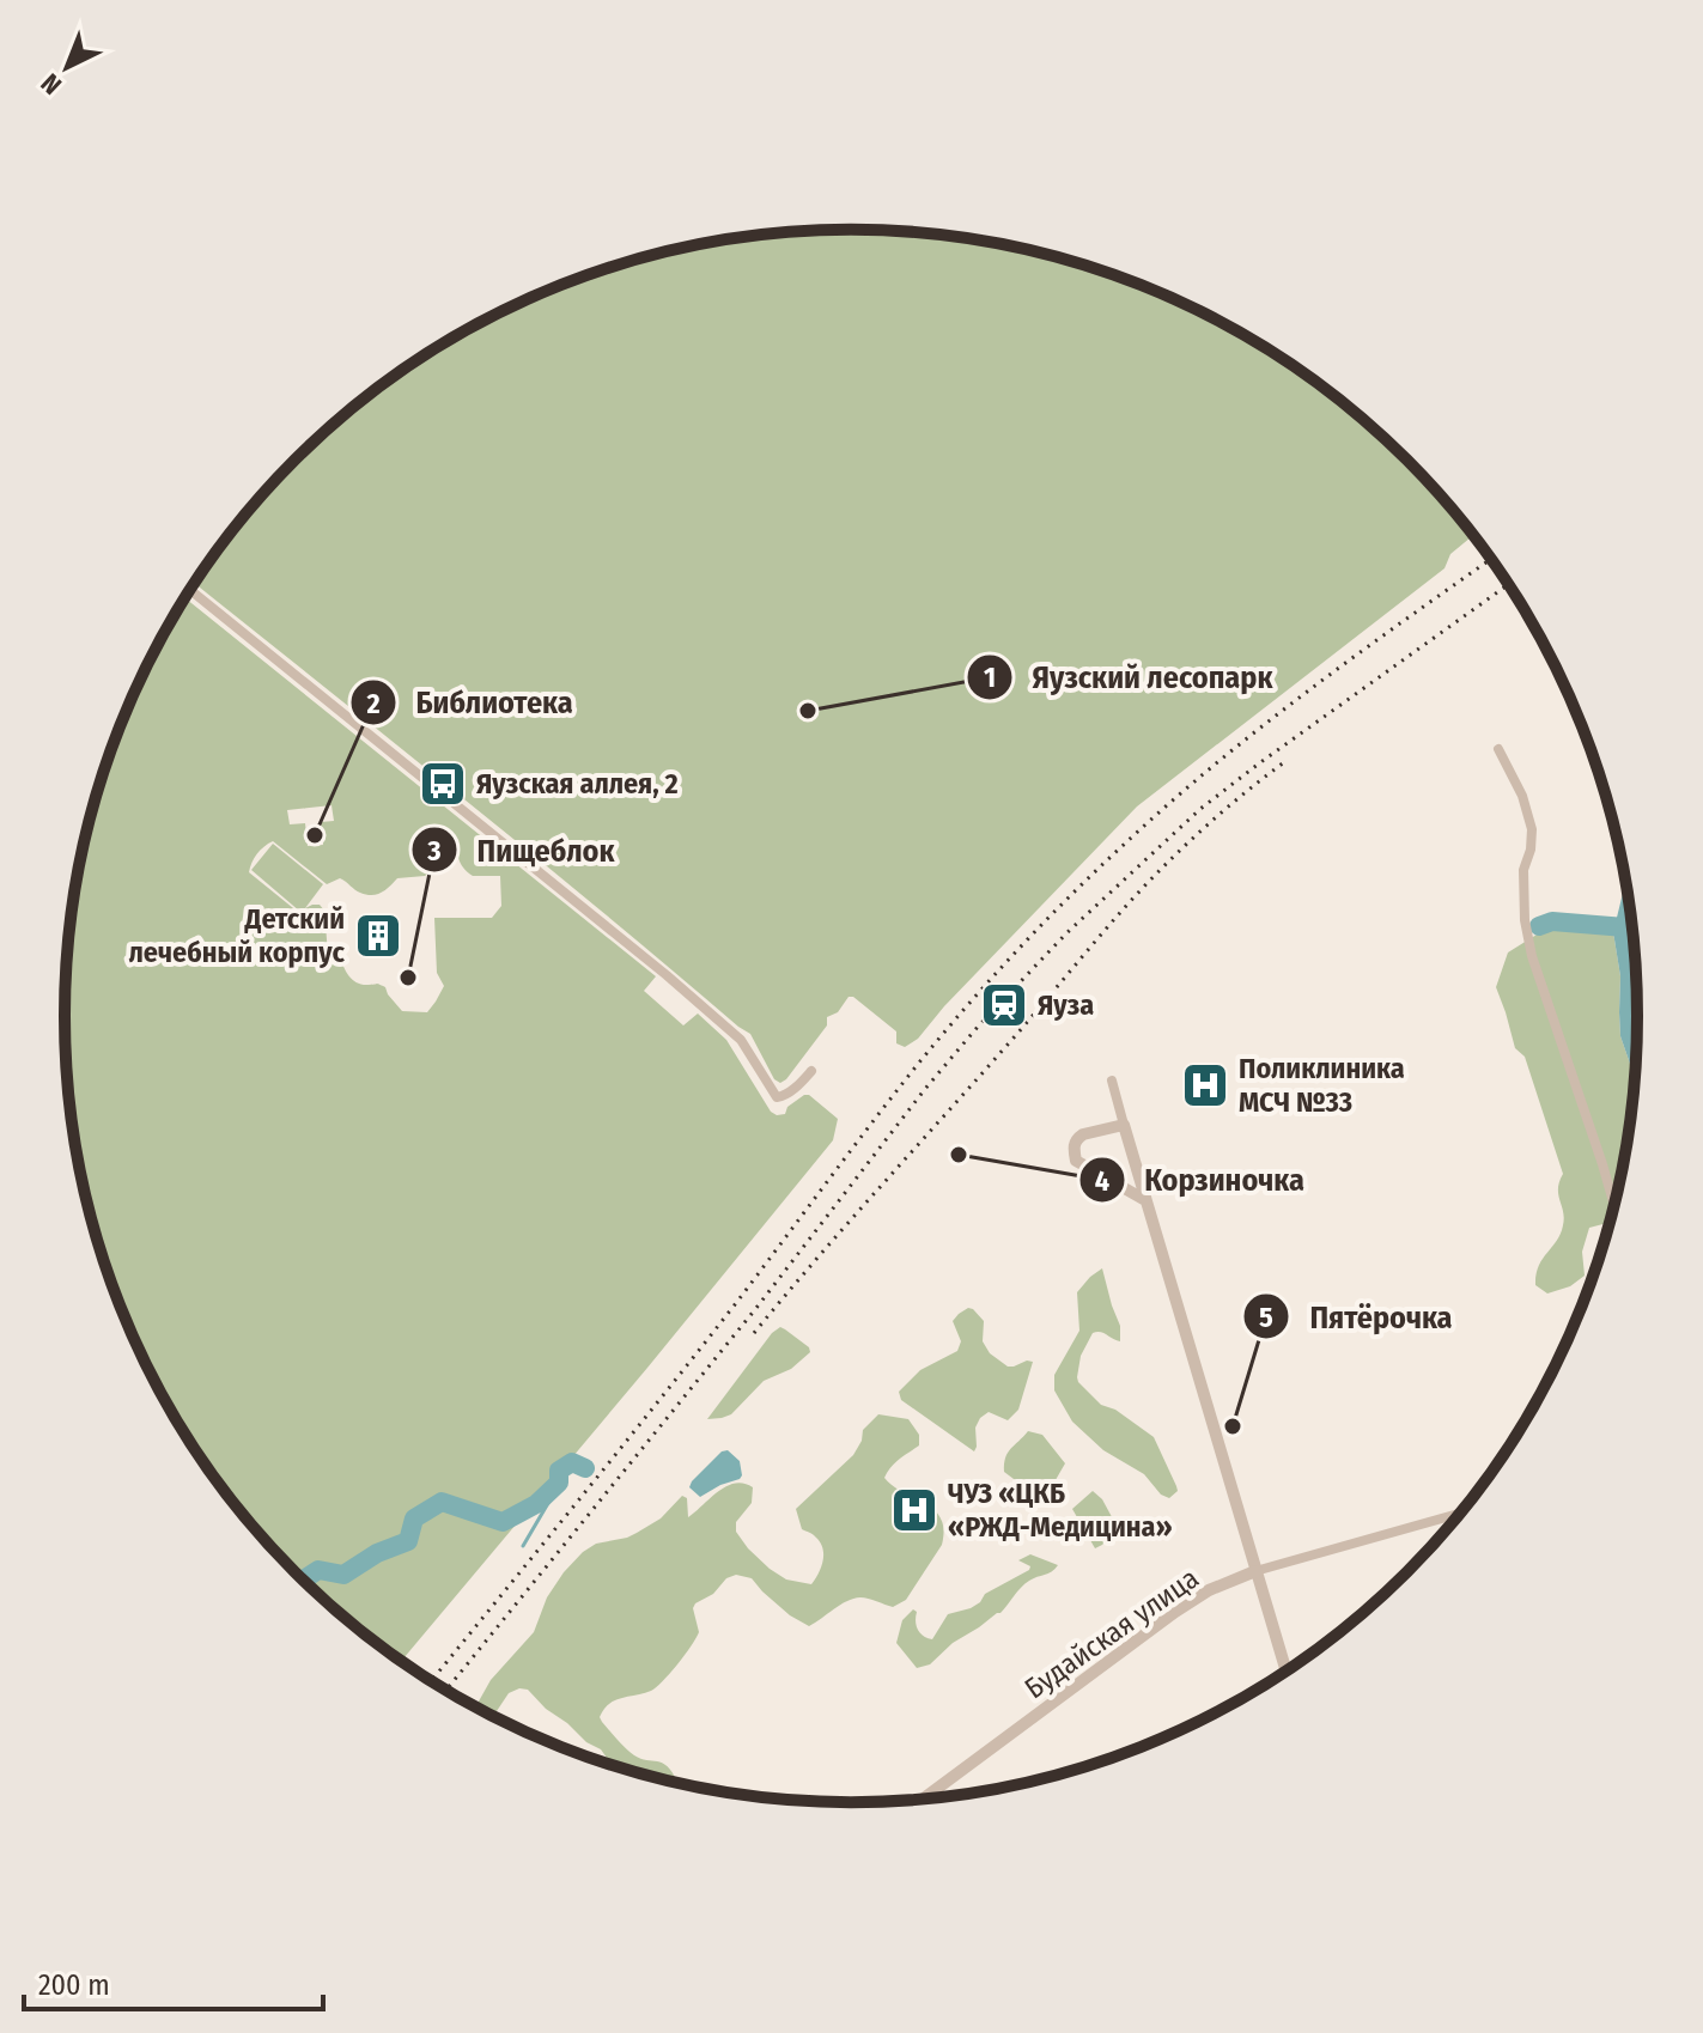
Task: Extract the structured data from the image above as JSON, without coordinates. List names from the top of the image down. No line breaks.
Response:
{"streets":{"street":["Будайская улица"]},"places":{"other":["Яузский лесопарк","Библиотека","Пищеблок","Корзиночка","Пятёрочка"],"bus stop":["Яузская аллея, 2"],"building":["Детский лечебный корпус"],"station":["Яуза"],"hospital":["Поликлиника МСЧ №33","ЧУЗ «ЦКБ «РЖД-Медицина»"]},"scale_bar":"200 m","north":"bottom left"}
